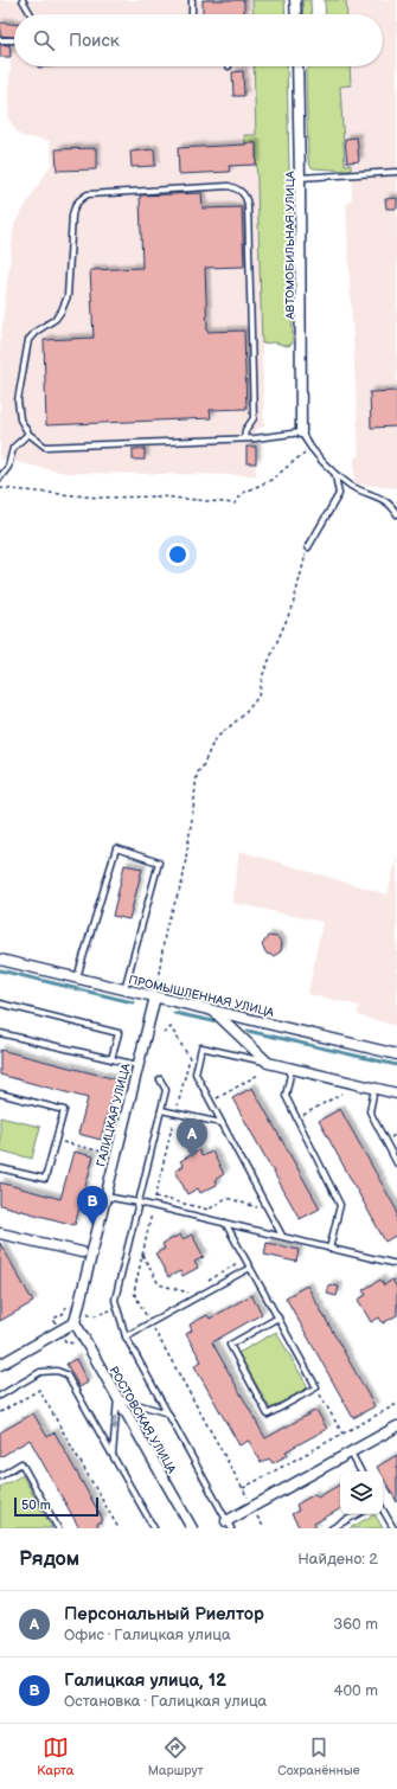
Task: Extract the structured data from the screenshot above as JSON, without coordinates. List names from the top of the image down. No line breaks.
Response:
{"streets":{"street":["АВТОМОБИЛЬНАЯ УЛИЦА","ПРОМЫШЛЕННАЯ УЛИЦА","ГАЛИЦКАЯ УЛИЦА","РОСТОВСКАЯ УЛИЦА"]},"crossings":[["ПРОМЫШЛЕННАЯ УЛИЦА","ГАЛИЦКАЯ УЛИЦА"],["ГАЛИЦКАЯ УЛИЦА","РОСТОВСКАЯ УЛИЦА"]],"scale_bar":"50 m","page":{"search":"Поиск","pins":["A","B"],"scale":"50 m","heading":["Рядом","Найдено: 2"],"list":[{"mark":"A","name":"Персональный Риелтор","note":"Офис · Галицкая улица","value":"360 m"},{"mark":"B","name":"Галицкая улица, 12","note":"Остановка · Галицкая улица","value":"400 m"}],"nav":["Карта","Маршрут","Сохранённые"]}}
